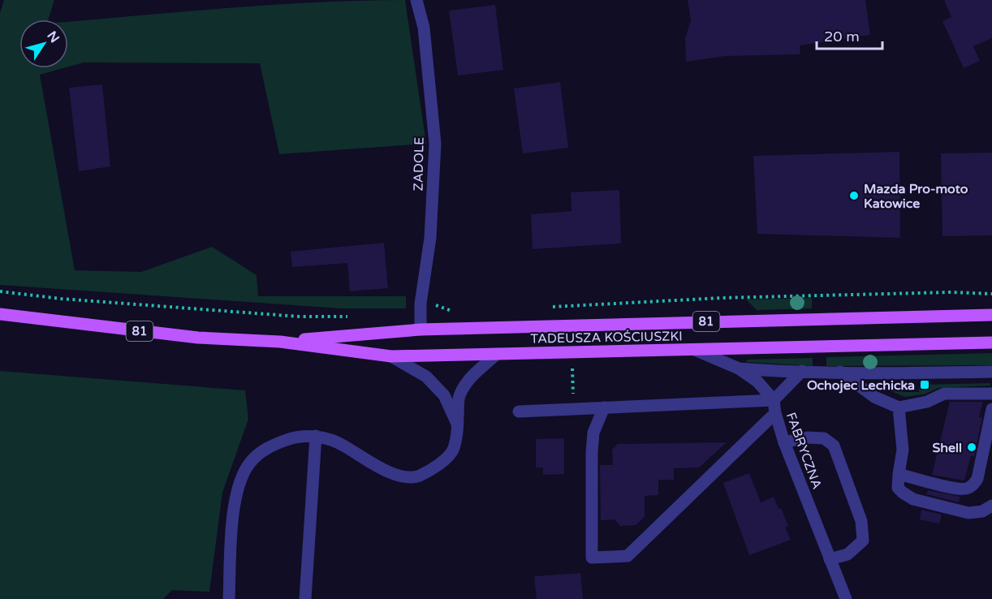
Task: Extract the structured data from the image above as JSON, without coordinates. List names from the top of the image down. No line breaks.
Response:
{"streets":{"main road":["81","TADEUSZA KOŚCIUSZKI"],"street":["ZADOLE","FABRYCZNA"]},"crossings":[["ZADOLE","TADEUSZA KOŚCIUSZKI"],["TADEUSZA KOŚCIUSZKI","FABRYCZNA"]],"places":{"other":["Mazda Pro-moto Katowice","Shell"],"transit":["Ochojec Lechicka"]},"scale_bar":"20 m","north":"top right"}
